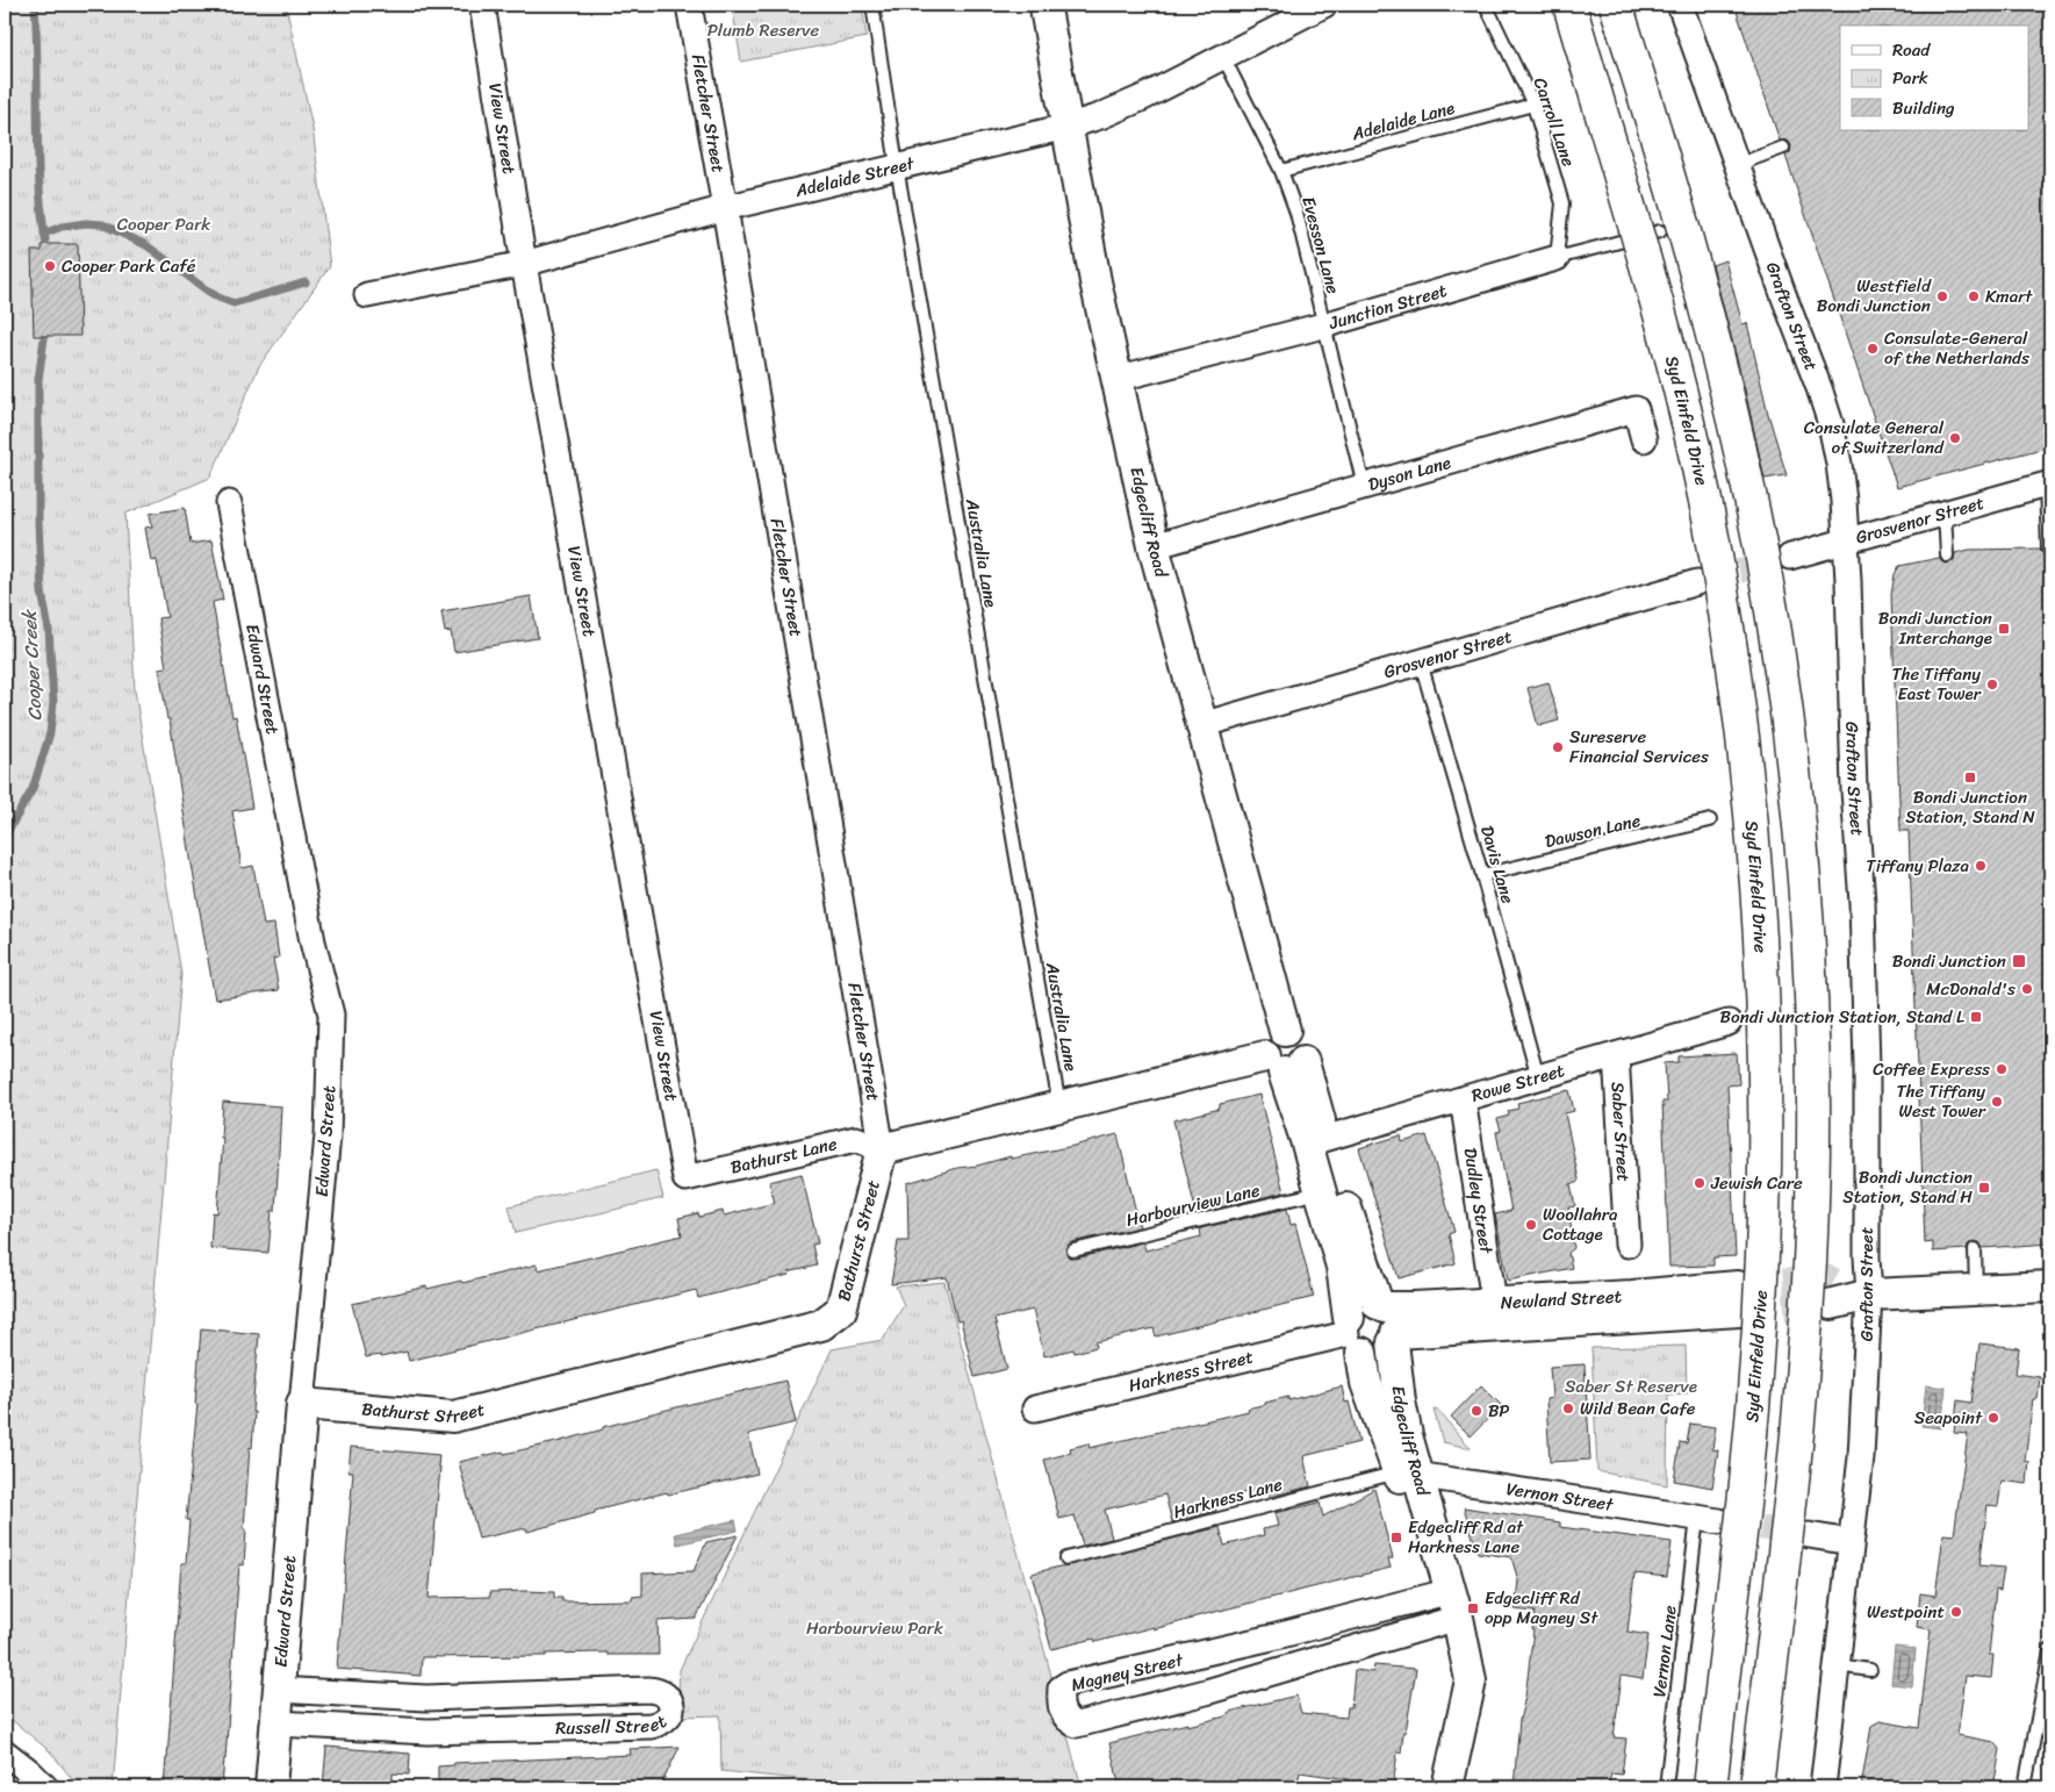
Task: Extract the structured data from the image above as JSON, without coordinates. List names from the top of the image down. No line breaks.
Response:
{"streets":{"main road":["Syd Einfeld Drive"],"street":["Fletcher Street","View Street","Adelaide Street","Junction Street","Grafton Street","Dyson Lane","Grosvenor Street","Edgecliff Road","Edward Street","Rowe Street","Saber Street","Bathurst Lane","Dudley Street","Bathurst Street","Newland Street","Harkness Street","Vernon Street","Magney Street","Russell Street"],"lane":["Adelaide Lane","Carroll Lane","Evesson Lane","Australia Lane","Dawson Lane","Davis Lane","Harbourview Lane","Harkness Lane","Vernon Lane"]},"crossings":[["Fletcher Street","Adelaide Street"],["Fletcher Street","Bathurst Lane"],["Fletcher Street","Bathurst Street"],["Adelaide Lane","Carroll Lane"],["Adelaide Lane","Evesson Lane"],["Carroll Lane","Junction Street"],["View Street","Adelaide Street"],["View Street","Bathurst Lane"],["Adelaide Street","Evesson Lane"],["Adelaide Street","Edgecliff Road"],["Adelaide Street","Australia Lane"],["Evesson Lane","Junction Street"],["Evesson Lane","Dyson Lane"],["Junction Street","Edgecliff Road"],["Grafton Street","Grosvenor Street"],["Dyson Lane","Edgecliff Road"],["Grosvenor Street","Edgecliff Road"],["Grosvenor Street","Davis Lane"],["Edgecliff Road","Rowe Street"],["Edgecliff Road","Harbourview Lane"],["Edgecliff Road","Newland Street"],["Edgecliff Road","Harkness Street"],["Edgecliff Road","Vernon Street"],["Edgecliff Road","Harkness Lane"],["Edgecliff Road","Magney Street"],["Edward Street","Bathurst Street"],["Edward Street","Russell Street"],["Dawson Lane","Davis Lane"],["Davis Lane","Rowe Street"],["Rowe Street","Saber Street"],["Rowe Street","Dudley Street"],["Bathurst Lane","Bathurst Street"],["Dudley Street","Newland Street"],["Vernon Street","Harkness Lane"],["Vernon Street","Vernon Lane"]],"water":["Cooper Creek"],"parks":["Plumb Reserve","Cooper Park","Saber St Reserve","Harbourview Park"],"places":{"other":["Cooper Park Café","Westfield Bondi Junction","Kmart","Consulate-General of the Netherlands","Consulate General of Switzerland","The Tiffany East Tower","Sureserve Financial Services","Tiffany Plaza","McDonald's","Coffee Express","The Tiffany West Tower","Jewish Care","Woollahra Cottage","Wild Bean Cafe","BP","Seapoint","Westpoint"],"transit":["Bondi Junction Interchange","Bondi Junction Station, Stand N","Bondi Junction","Bondi Junction Station, Stand L","Bondi Junction Station, Stand H","Edgecliff Rd at Harkness Lane","Edgecliff Rd opp Magney St"]},"legend":["Road","Park","Building"]}
